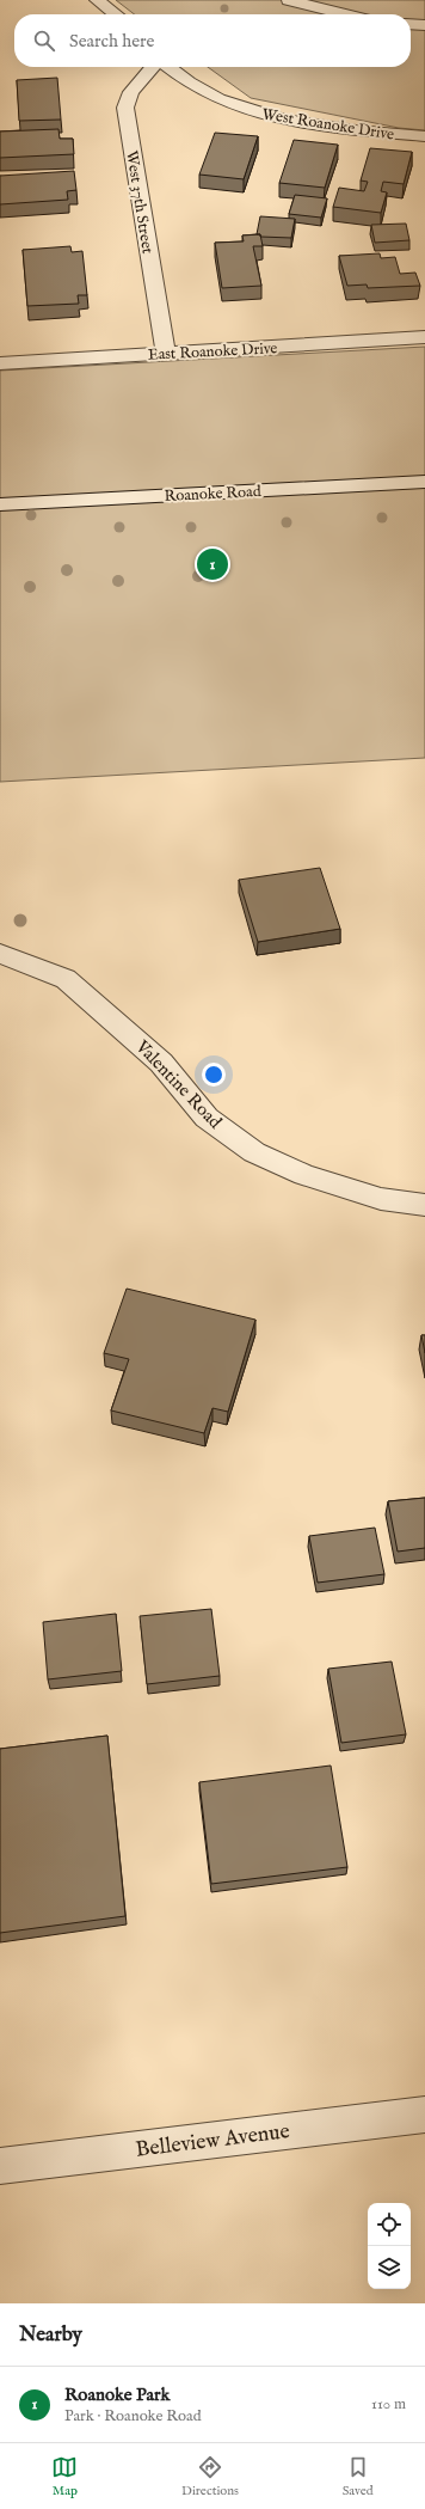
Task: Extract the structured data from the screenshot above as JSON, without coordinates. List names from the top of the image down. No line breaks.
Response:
{"streets":{"street":["West Roanoke Drive","West 37th Street","East Roanoke Drive","Roanoke Road","Valentine Road","Belleview Avenue"]},"crossings":[["West 37th Street","East Roanoke Drive"]],"page":{"search":"Search here","pins":"1","heading":"Nearby","list":[{"mark":"1","name":"Roanoke Park","note":"Park · Roanoke Road","value":"110 m"}],"nav":["Map","Directions","Saved"]}}
